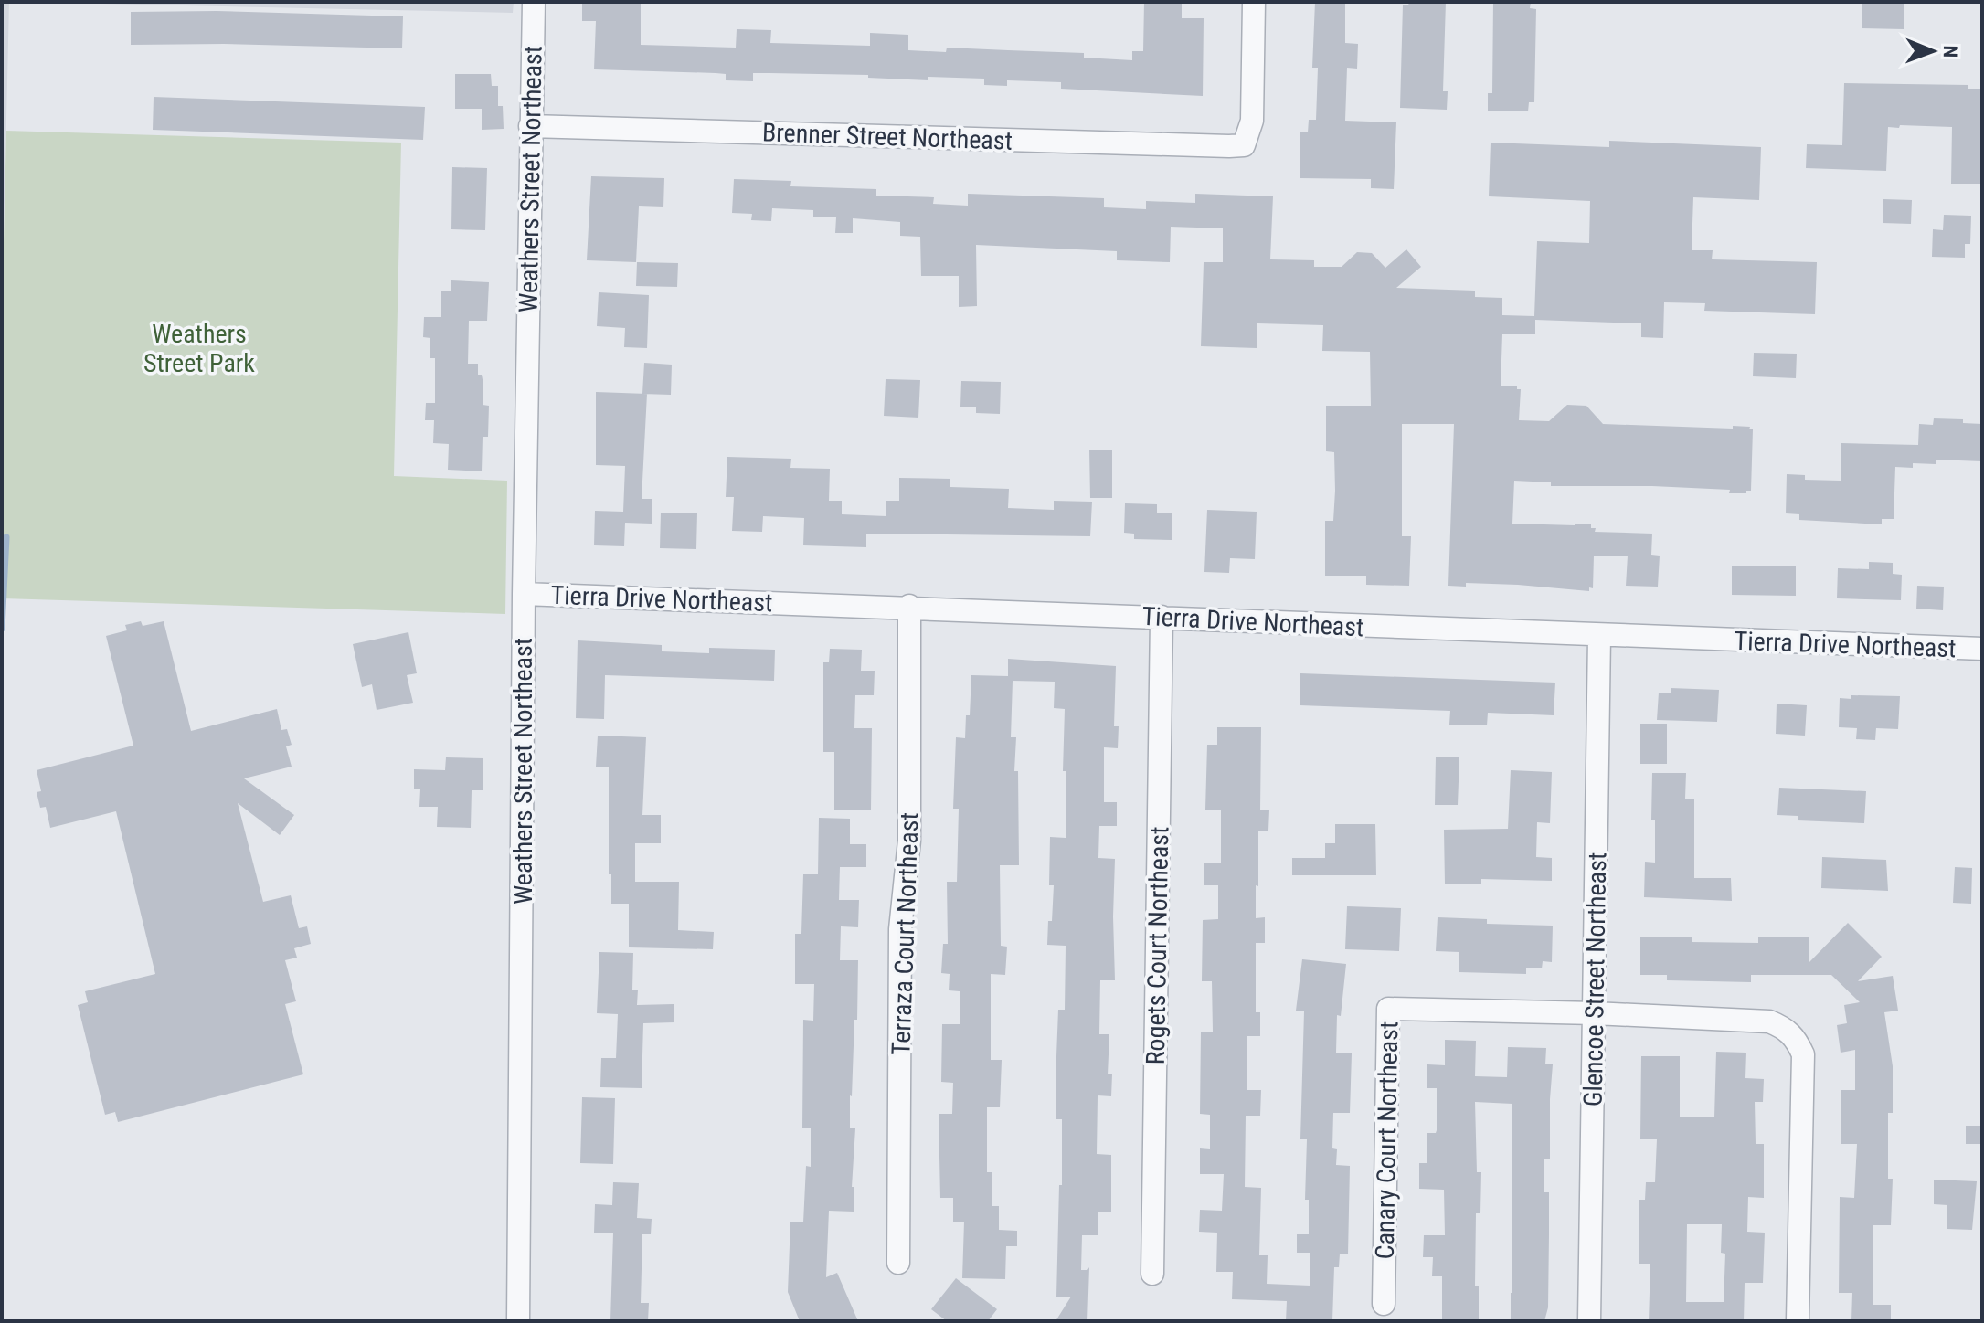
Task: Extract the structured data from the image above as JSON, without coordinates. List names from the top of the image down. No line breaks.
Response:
{"streets":{"street":["Brenner Street Northeast","Weathers Street Northeast","Tierra Drive Northeast","Terraza Court Northeast","Rogets Court Northeast","Glencoe Street Northeast","Canary Court Northeast"]},"crossings":[["Brenner Street Northeast","Weathers Street Northeast"],["Weathers Street Northeast","Tierra Drive Northeast"],["Tierra Drive Northeast","Terraza Court Northeast"],["Tierra Drive Northeast","Rogets Court Northeast"],["Tierra Drive Northeast","Glencoe Street Northeast"],["Glencoe Street Northeast","Canary Court Northeast"]],"parks":["Weathers Street Park"],"north":"right"}
